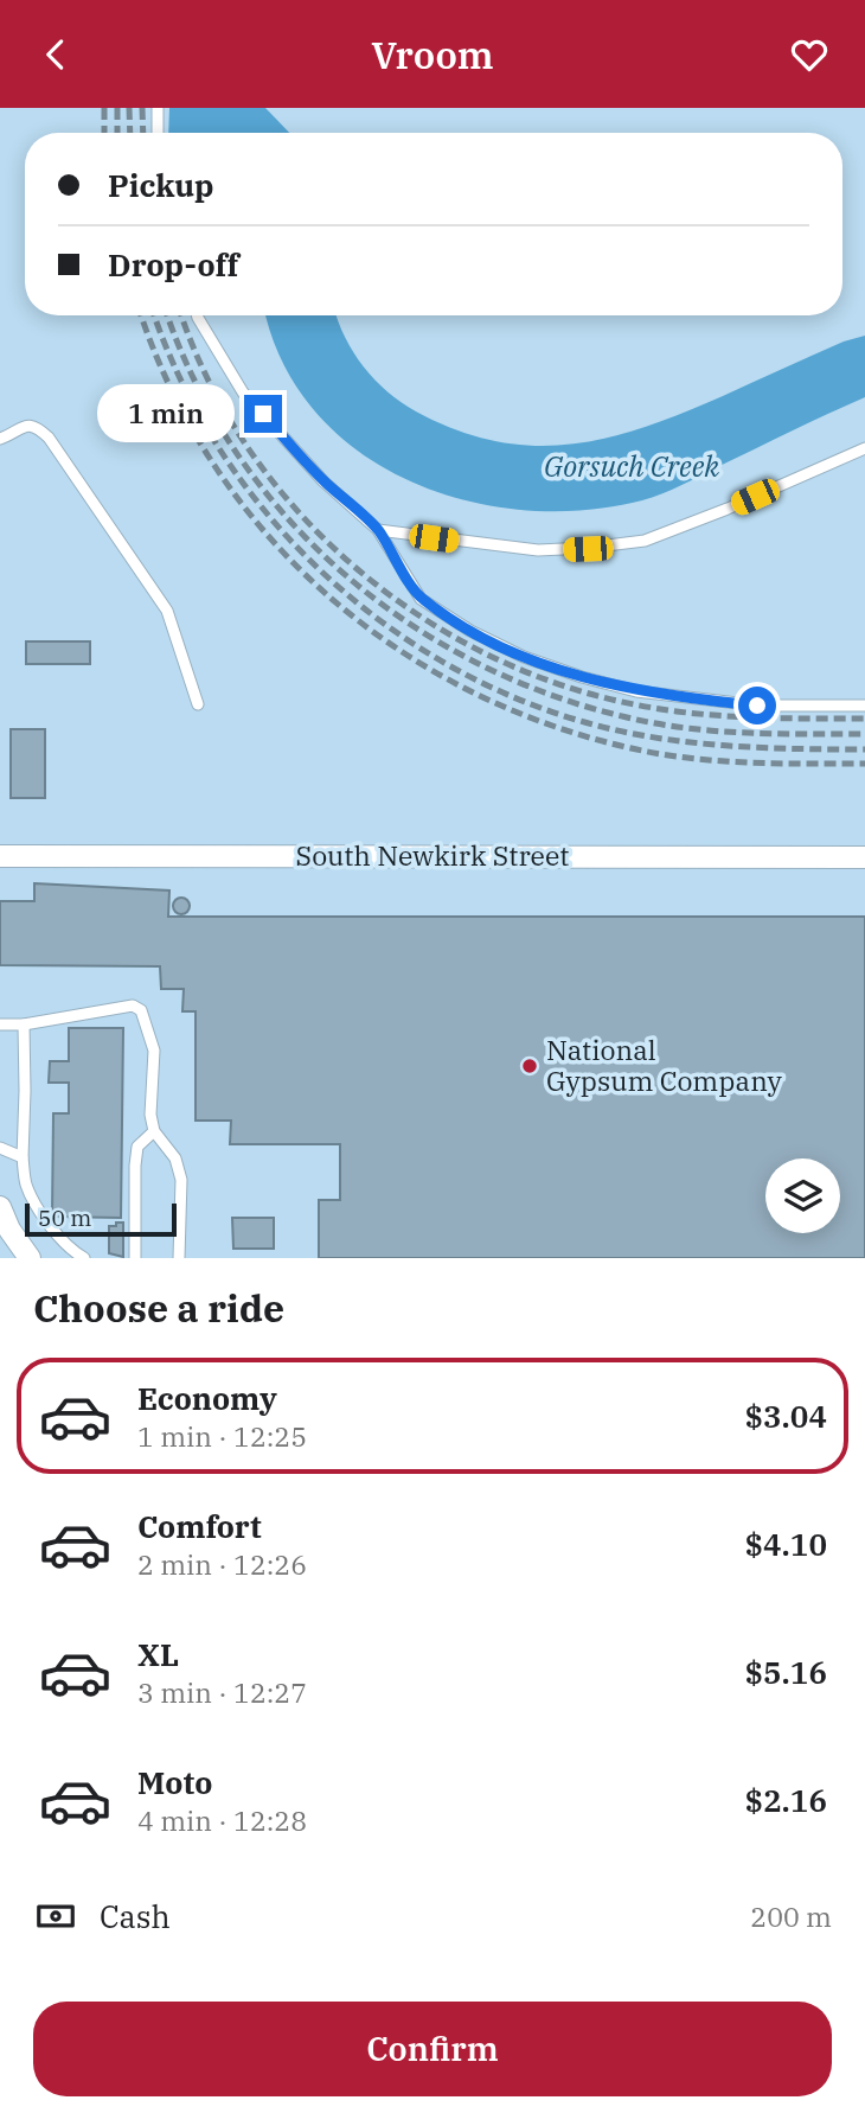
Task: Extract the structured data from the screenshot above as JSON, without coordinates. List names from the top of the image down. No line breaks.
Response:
{"streets":{"street":["South Newkirk Street"]},"water":["Gorsuch Creek"],"places":["National Gypsum Company"],"scale_bar":"50 m","page":{"header":"Vroom","banner":["Pickup","Drop-off"],"bubble":"1 min","scale":"50 m","heading":"Choose a ride","list":[{"name":"Economy","note":"1 min · 12:25","value":"$3.04"},{"name":"Comfort","note":"2 min · 12:26","value":"$4.10"},{"name":"XL","note":"3 min · 12:27","value":"$5.16"},{"name":"Moto","note":"4 min · 12:28","value":"$2.16"}],"pay":["Cash","200 m"],"buttons":"Confirm"}}
